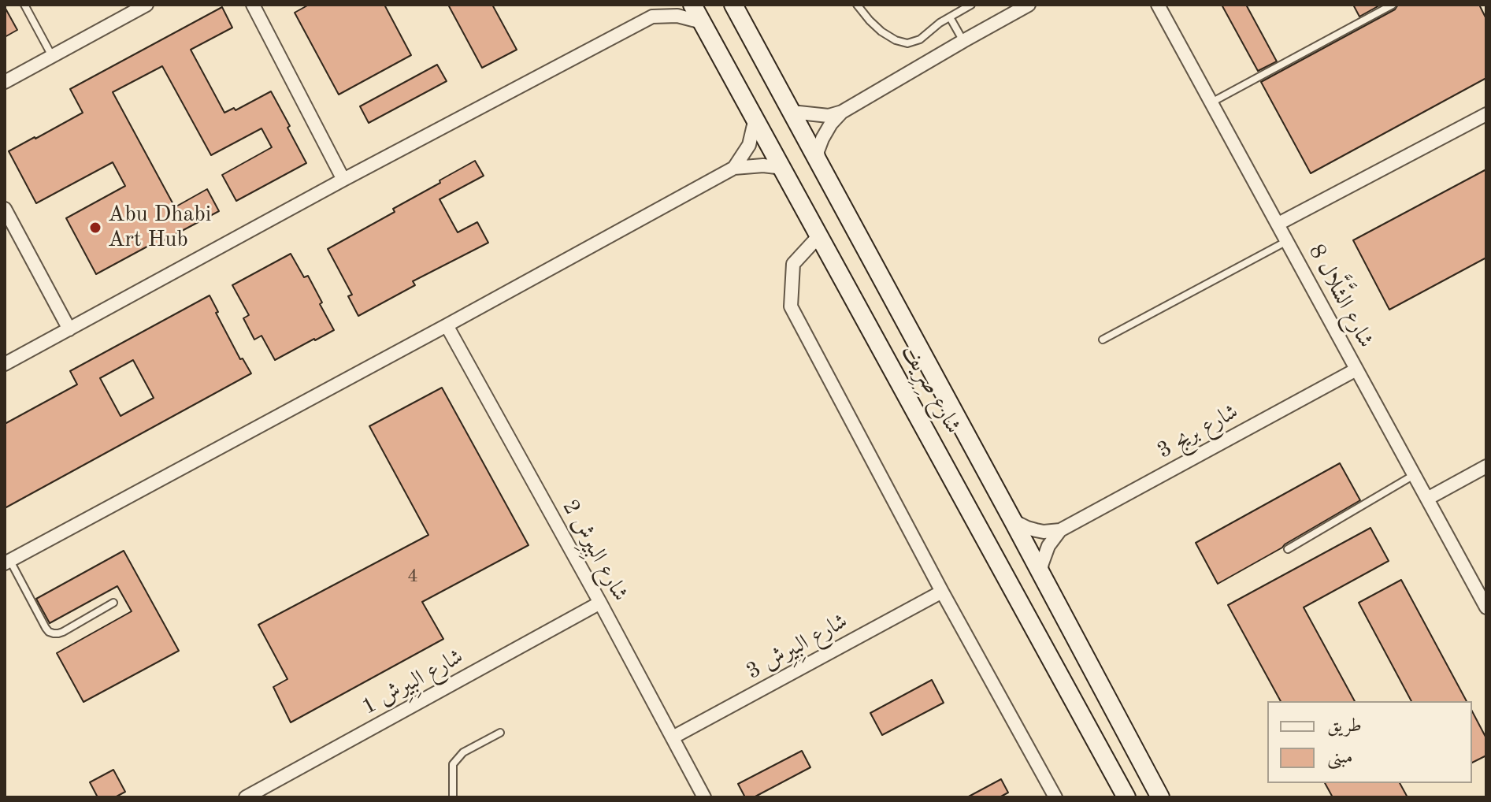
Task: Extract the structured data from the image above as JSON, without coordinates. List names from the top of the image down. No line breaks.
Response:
{"streets":{"main road":["شارع صِرِيف"],"street":["شارع الشَّلَّال 8","شارع بريج 3","شارع البِيرِش 2","شارع البِيرِش 3","شارع البِيرِش 1"]},"crossings":[["شارع الشَّلَّال 8","شارع بريج 3"],["شارع البِيرِش 2","شارع البِيرِش 3"],["شارع البِيرِش 2","شارع البِيرِش 1"]],"places":["Abu Dhabi Art Hub"],"house_numbers":["4"],"legend":["طريق","مبنى"]}
